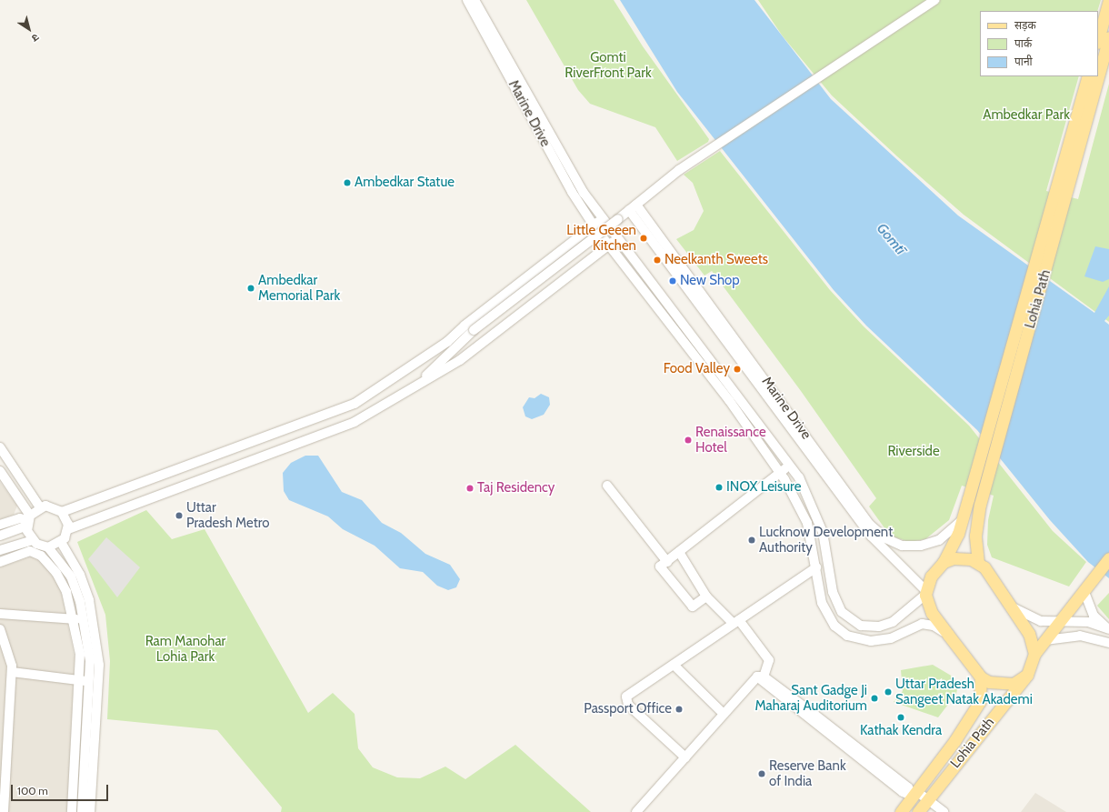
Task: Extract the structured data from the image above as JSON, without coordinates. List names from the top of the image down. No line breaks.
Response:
{"streets":{"main road":["Lohia Path"],"street":["Marine Drive"]},"crossings":[["Marine Drive","Lohia Path"]],"water":["Gomtī"],"parks":["Gomti RiverFront Park","Ambedkar Park","Riverside","Ram Manohar Lohia Park"],"places":["Ambedkar Statue","Little Geeen Kitchen","Neelkanth Sweets","New Shop","Ambedkar Memorial Park","Food Valley","Renaissance Hotel","INOX Leisure","Taj Residency","Uttar Pradesh Metro","Lucknow Development Authority","Uttar Pradesh Sangeet Natak Akademi","Sant Gadge Ji Maharaj Auditorium","Passport Office","Kathak Kendra","Reserve Bank of India"],"legend":["सड़क","पार्क","पानी"],"scale_bar":"100 m","north":"bottom right"}
